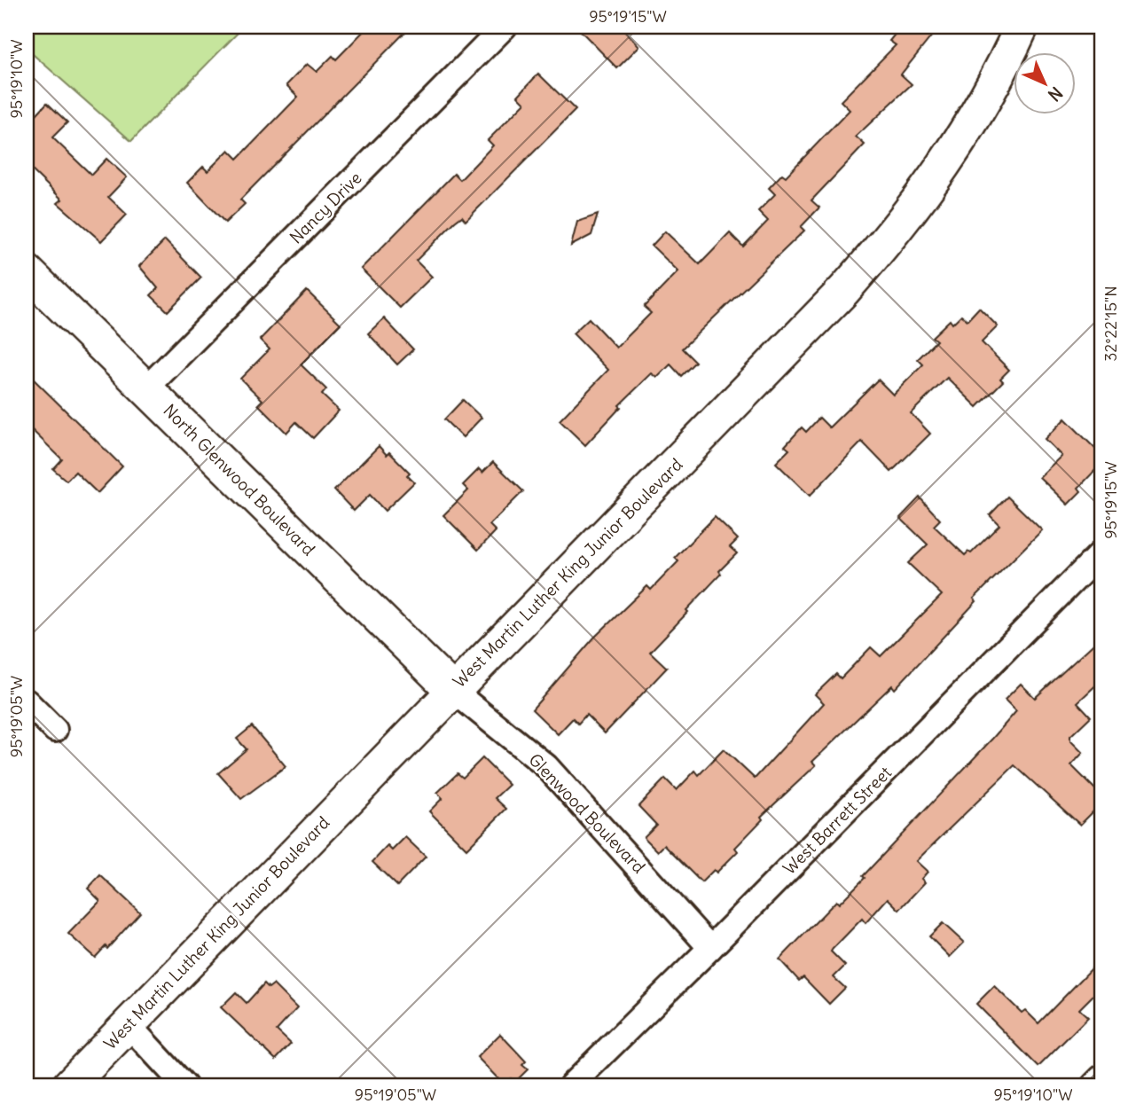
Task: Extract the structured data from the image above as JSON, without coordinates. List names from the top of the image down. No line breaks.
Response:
{"streets":{"main road":["North Glenwood Boulevard","West Martin Luther King Junior Boulevard"],"street":["Nancy Drive","Glenwood Boulevard","West Barrett Street"]},"crossings":[["Nancy Drive","North Glenwood Boulevard"],["North Glenwood Boulevard","West Martin Luther King Junior Boulevard"],["North Glenwood Boulevard","Glenwood Boulevard"],["West Martin Luther King Junior Boulevard","Glenwood Boulevard"],["Glenwood Boulevard","West Barrett Street"]],"north":"bottom right","coordinates":["95°19'15\"W","95°19'10\"W","32°22'15\"N","95°19'05\"W"]}
